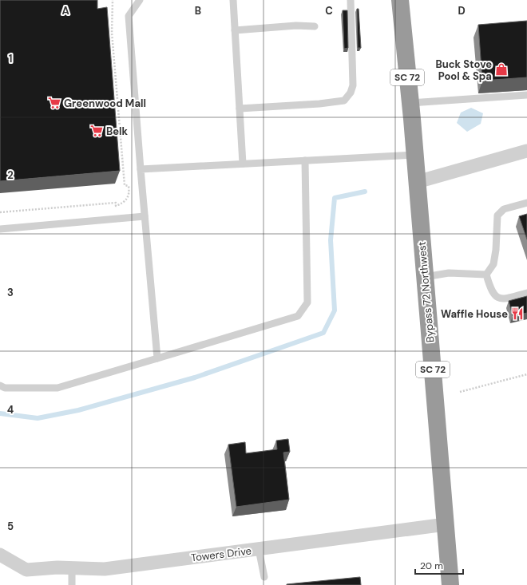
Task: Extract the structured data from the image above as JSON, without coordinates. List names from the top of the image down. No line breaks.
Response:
{"streets":{"highway":["SC 72","Bypass 72 Northwest"],"street":["Towers Drive"]},"crossings":[["Bypass 72 Northwest","Towers Drive"]],"places":{"shop":["Buck Stove Pool & Spa"],"supermarket":["Greenwood Mall","Belk"],"restaurant":["Waffle House"]},"scale_bar":"20 m","grid":{"columns":["A","B","C","D"],"rows":["1","2","3","4","5"]}}
